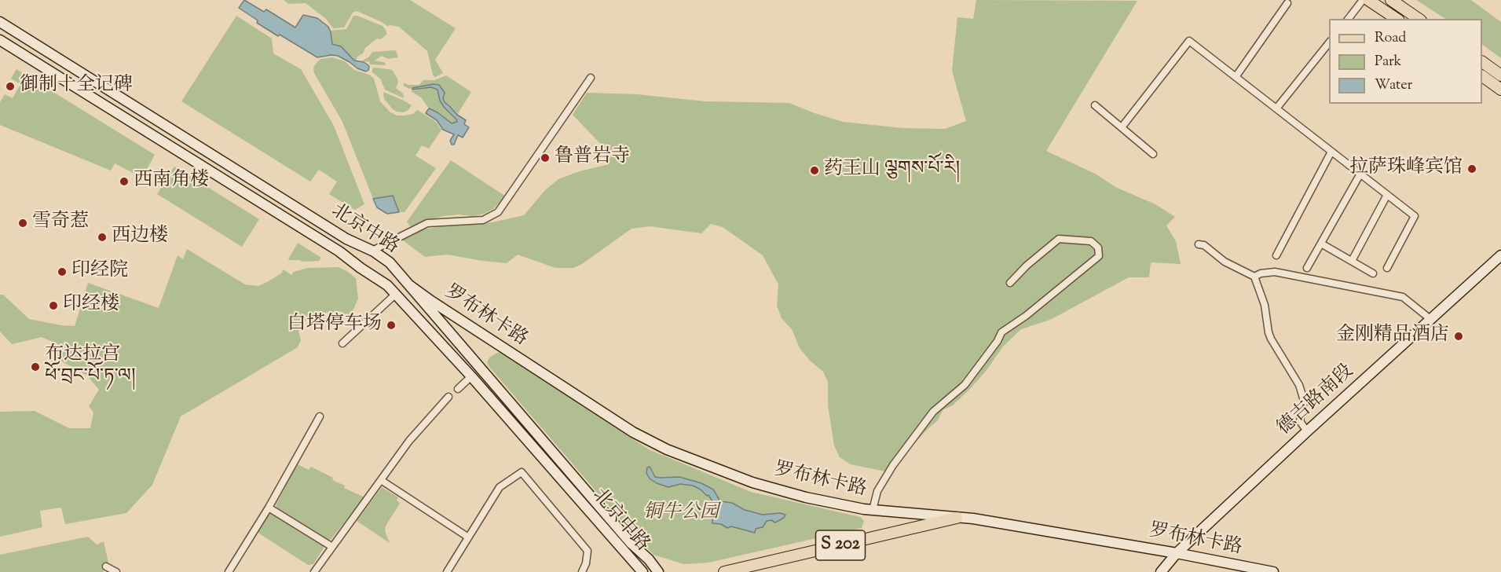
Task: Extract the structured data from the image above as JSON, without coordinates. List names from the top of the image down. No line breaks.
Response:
{"streets":{"main road":["北京中路","罗布林卡路","德吉路南段","S 202"]},"crossings":[["北京中路","罗布林卡路"],["罗布林卡路","德吉路南段"],["罗布林卡路","S 202"]],"parks":["铜牛公园"],"places":["御制十全记碑","鲁普岩寺","拉萨珠峰宾馆","药王山 ལྕགས་པོ་རི།","西南角楼","雪奇惹","西边楼","印经院","印经楼","白塔停车场","金刚精品酒店","布达拉宫 ཕོ་བྲང་པོ་ཏ་ལ།"],"legend":["Road","Park","Water"]}
